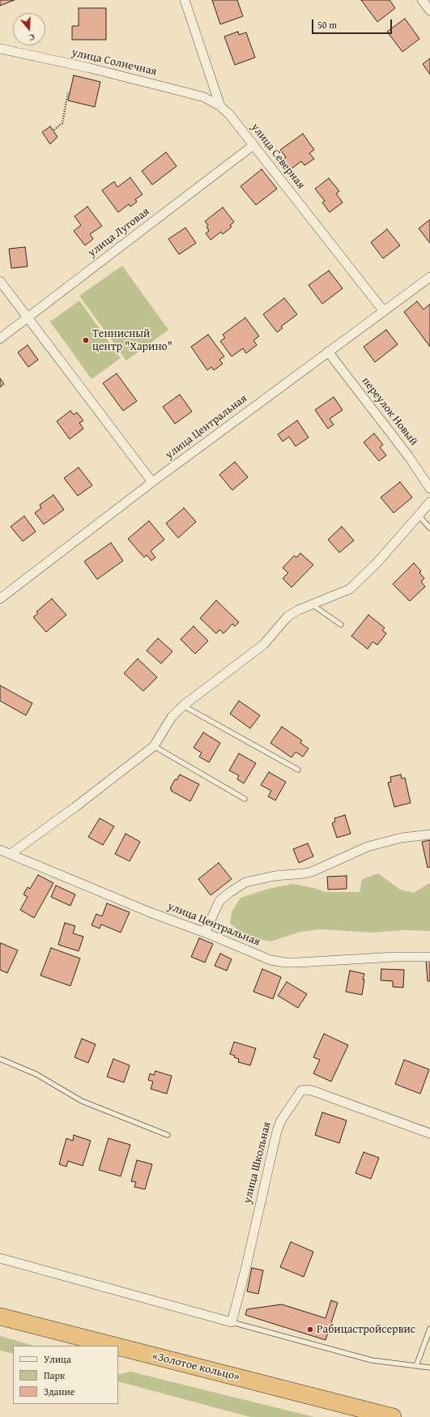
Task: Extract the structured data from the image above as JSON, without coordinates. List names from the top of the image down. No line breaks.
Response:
{"streets":{"highway":["«Золотое кольцо»"],"street":["улица Солнечная","улица Северная","переулок Новый","улица Центральная","улица Школьная"]},"crossings":[["улица Солнечная","улица Северная"],["улица Северная","улица Центральная"],["переулок Новый","улица Центральная"]],"places":["Теннисный центр \"Харино\"","Рабицастройсервис"],"legend":["Улица","Парк","Здание"],"scale_bar":"50 m","north":"bottom"}
